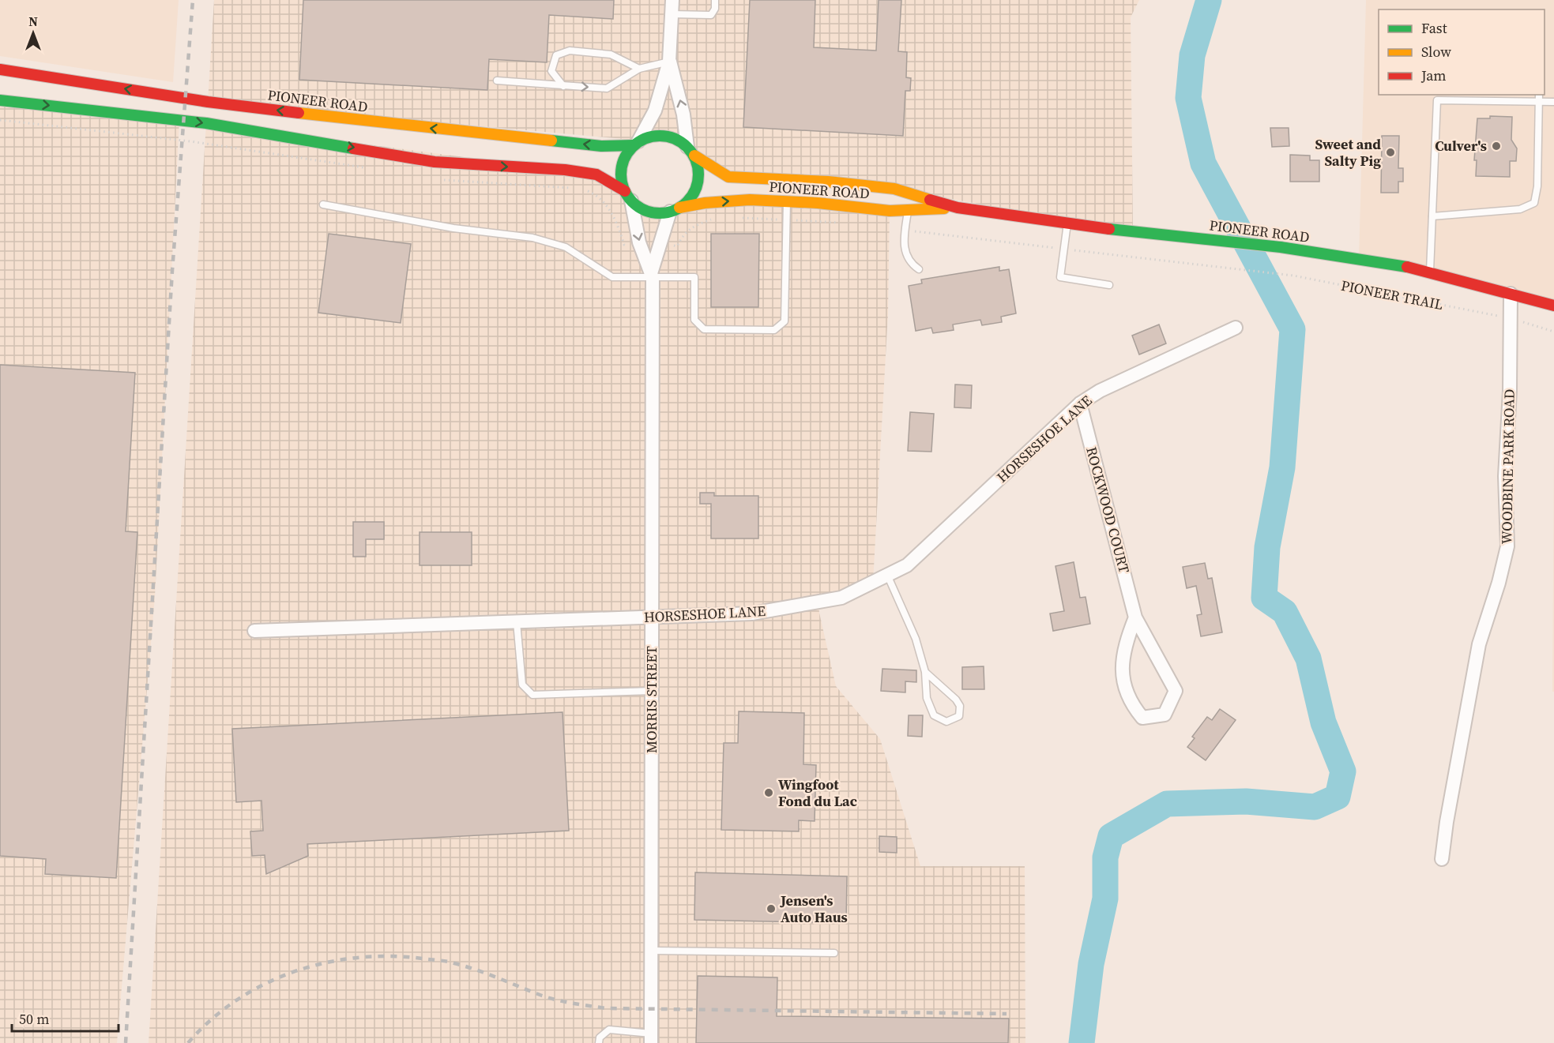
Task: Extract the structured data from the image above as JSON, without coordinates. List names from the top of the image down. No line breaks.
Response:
{"streets":{"main road":["PIONEER ROAD"],"street":["HORSESHOE LANE","WOODBINE PARK ROAD","ROCKWOOD COURT","MORRIS STREET"],"path":["PIONEER TRAIL"]},"crossings":[["PIONEER ROAD","WOODBINE PARK ROAD"],["PIONEER ROAD","MORRIS STREET"],["PIONEER TRAIL","WOODBINE PARK ROAD"],["HORSESHOE LANE","ROCKWOOD COURT"],["HORSESHOE LANE","MORRIS STREET"]],"places":["Culver's","Sweet and Salty Pig","Wingfoot Fond du Lac","Jensen's Auto Haus"],"legend":["Fast","Slow","Jam"],"scale_bar":"50 m","north":"top"}
